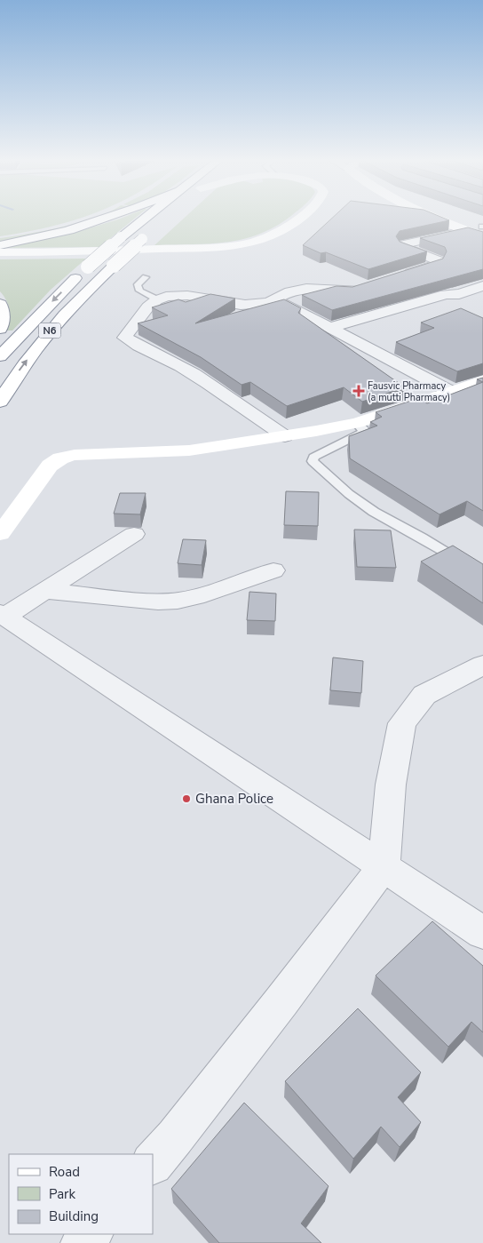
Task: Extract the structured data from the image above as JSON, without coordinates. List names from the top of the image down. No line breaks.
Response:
{"streets":{"main road":["N6"]},"places":{"health":["Fausvic Pharmacy (a mutti Pharmacy)"],"other":["Ghana Police"]},"legend":["Road","Park","Building"]}
